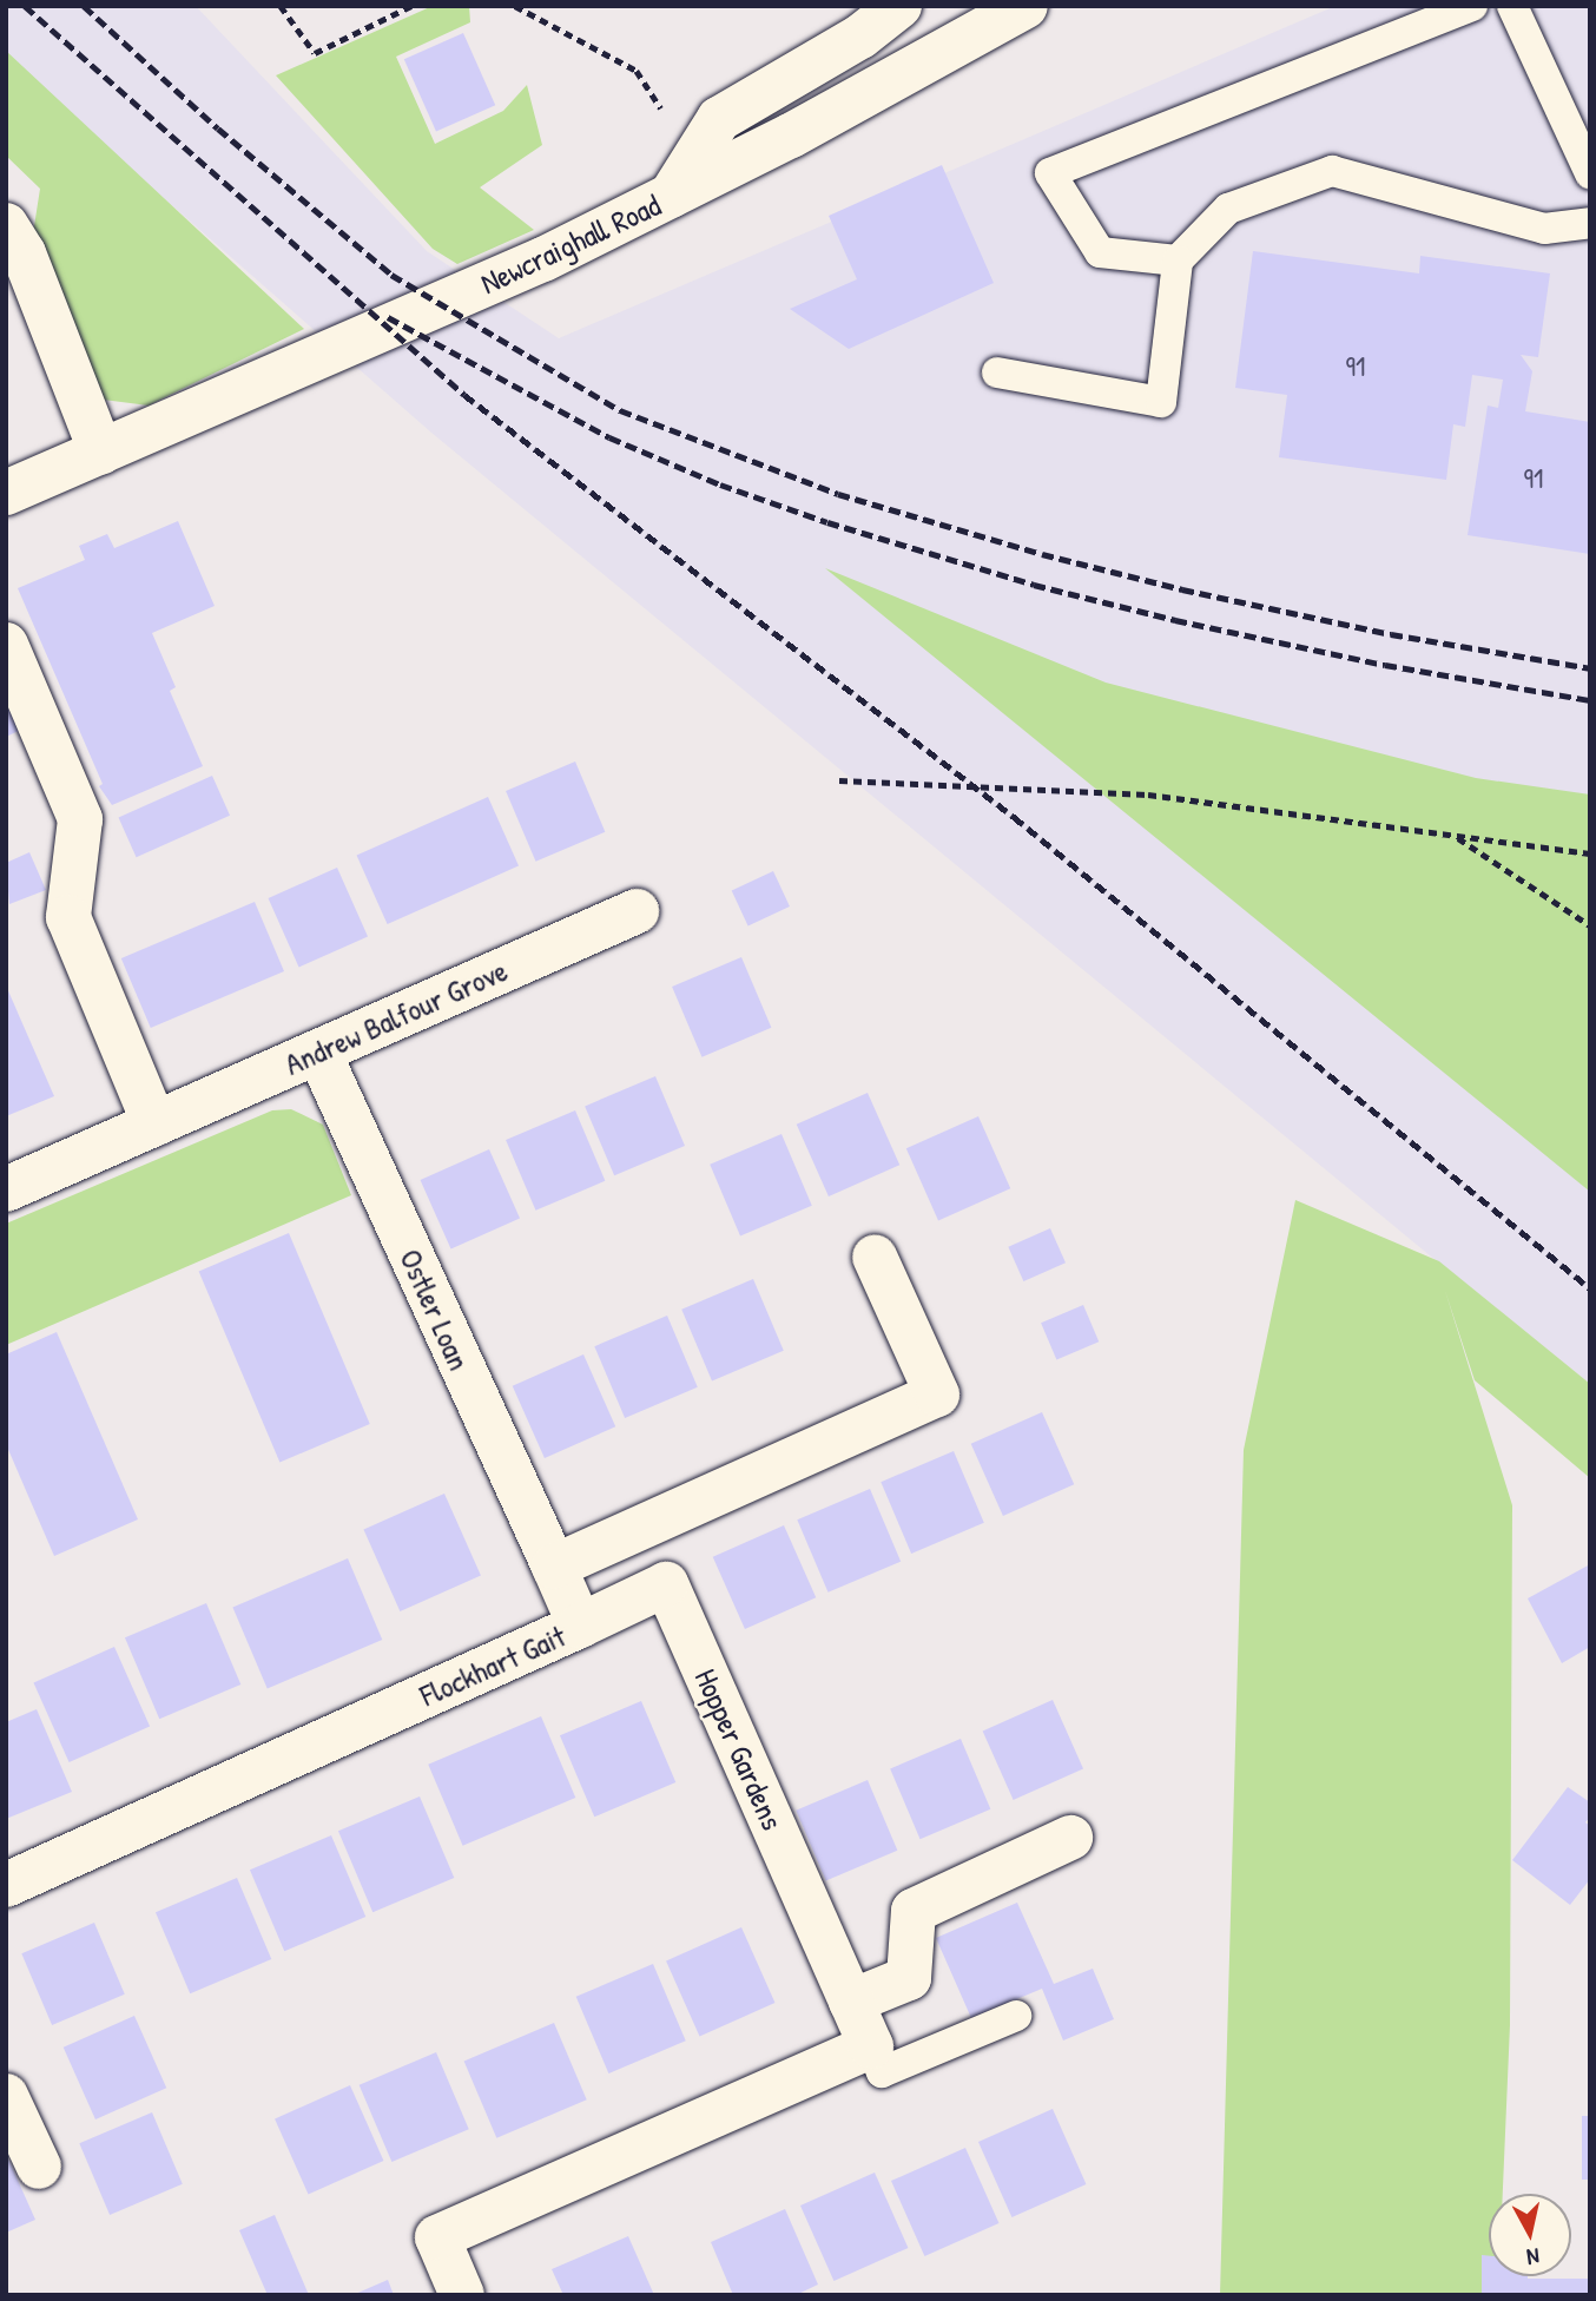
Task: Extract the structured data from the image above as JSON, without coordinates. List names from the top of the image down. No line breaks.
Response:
{"streets":{"street":["Newcraighall Road","Andrew Balfour Grove","Ostler Loan","Flockhart Gait","Hopper Gardens"]},"crossings":[["Andrew Balfour Grove","Ostler Loan"],["Ostler Loan","Flockhart Gait"],["Flockhart Gait","Hopper Gardens"]],"house_numbers":["91","91"],"north":"bottom"}
